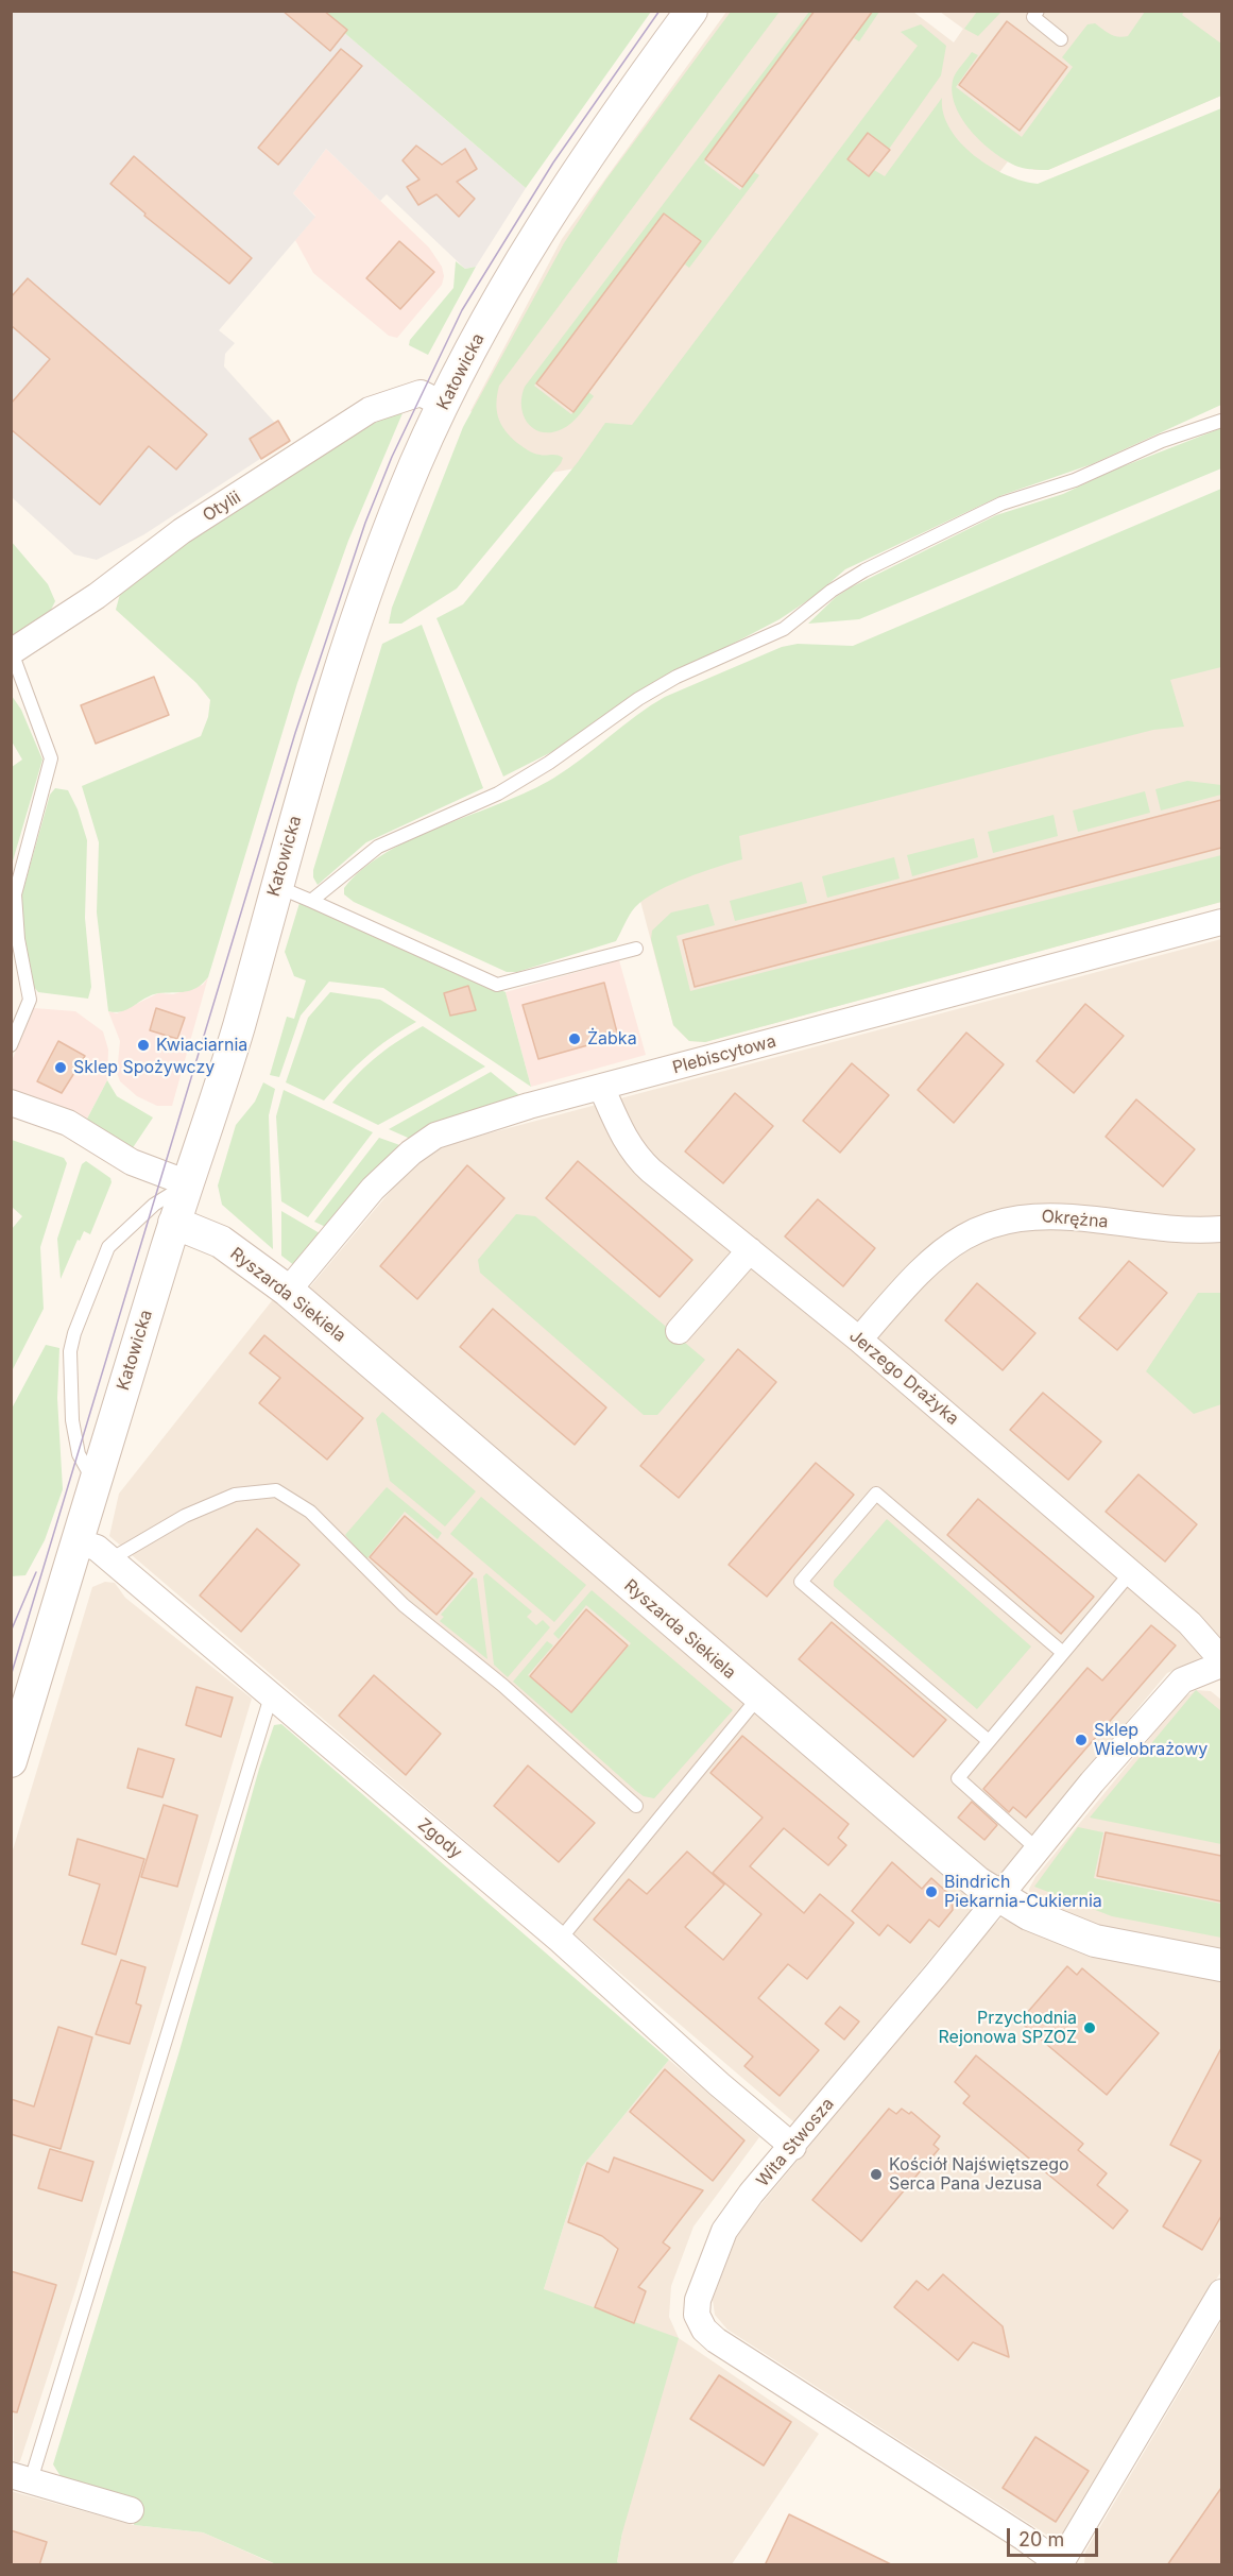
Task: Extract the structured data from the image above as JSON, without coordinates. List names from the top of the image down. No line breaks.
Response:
{"streets":{"street":["Katowicka","Otylii","Plebiscytowa","Okrężna","Ryszarda Siekiela","Jerzego Drażyka","Zgody","Wita Stwosza"]},"crossings":[["Katowicka","Otylii"],["Katowicka","Ryszarda Siekiela"],["Katowicka","Zgody"],["Plebiscytowa","Ryszarda Siekiela"],["Plebiscytowa","Jerzego Drażyka"],["Okrężna","Jerzego Drażyka"],["Ryszarda Siekiela","Wita Stwosza"],["Jerzego Drażyka","Wita Stwosza"],["Zgody","Wita Stwosza"]],"places":["Żabka","Kwiaciarnia","Sklep Spożywczy","Sklep Wielobrażowy","Bindrich Piekarnia-Cukiernia","Przychodnia Rejonowa SPZOZ","Kościół Najświętszego Serca Pana Jezusa"],"scale_bar":"20 m"}
